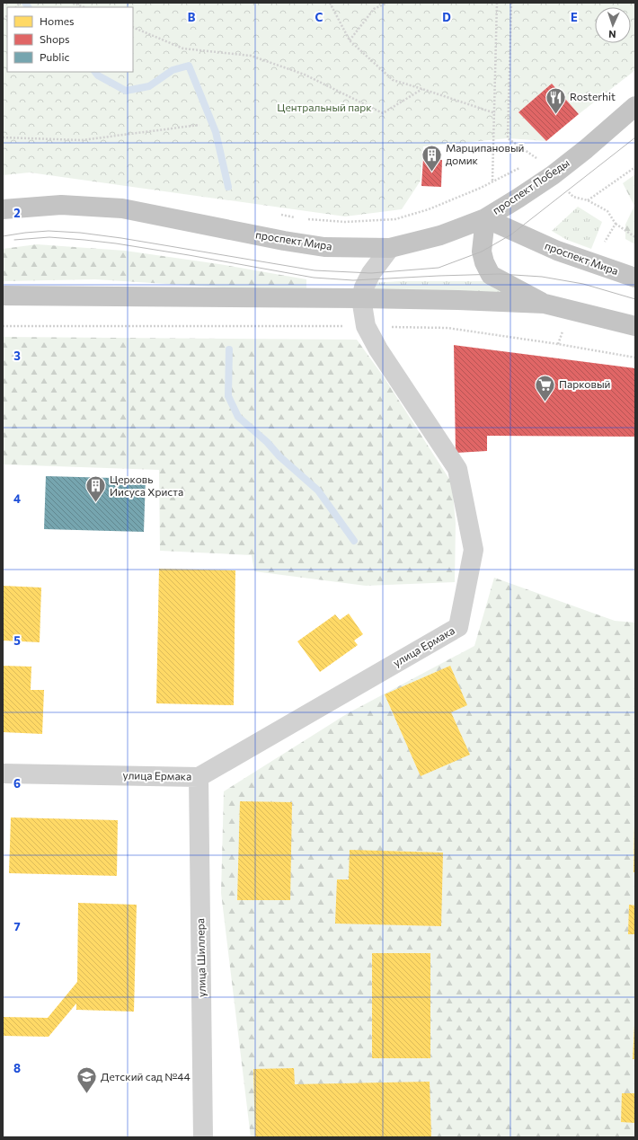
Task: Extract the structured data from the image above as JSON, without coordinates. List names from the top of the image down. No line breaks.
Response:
{"streets":{"main road":["проспект Победы","проспект Мира"],"street":["улица Ермака","улица Шиллера"]},"crossings":[["проспект Победы","проспект Мира"],["проспект Мира","улица Ермака"],["улица Ермака","улица Шиллера"]],"parks":["Центральный парк"],"places":{"restaurant":["Rosterhit"],"building":["Марципановый домик","Церковь Иисуса Христа"],"supermarket":["Парковый"],"school or university":["Детский сад №44"]},"legend":["Homes","Shops","Public"],"north":"bottom","grid":{"columns":["B","C","D","E"],"rows":["2","3","4","5","6","7","8"]}}
